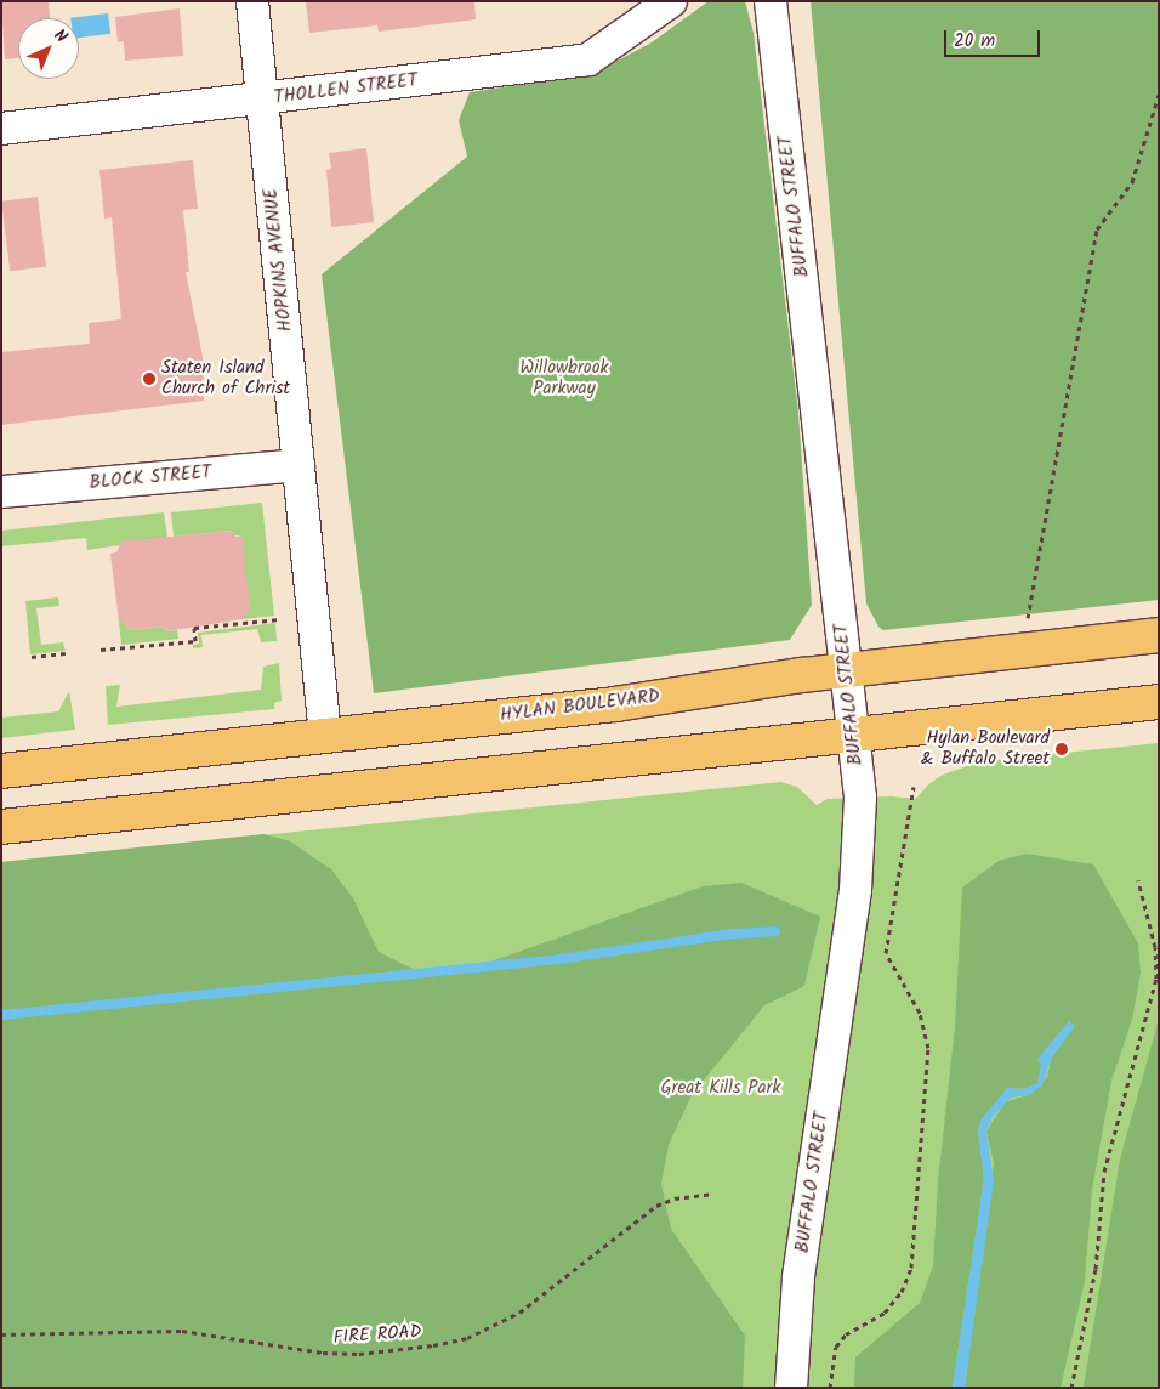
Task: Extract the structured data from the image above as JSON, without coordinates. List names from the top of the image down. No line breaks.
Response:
{"streets":{"main road":["HYLAN BOULEVARD"],"street":["THOLLEN STREET","BUFFALO STREET","HOPKINS AVENUE","BLOCK STREET"],"path":["FIRE ROAD"]},"crossings":[["THOLLEN STREET","HOPKINS AVENUE"],["BUFFALO STREET","HYLAN BOULEVARD"],["HOPKINS AVENUE","BLOCK STREET"],["HOPKINS AVENUE","HYLAN BOULEVARD"]],"parks":["Willowbrook Parkway","Great Kills Park"],"places":["Staten Island Church of Christ","Hylan Boulevard & Buffalo Street"],"scale_bar":"20 m","north":"top right"}
